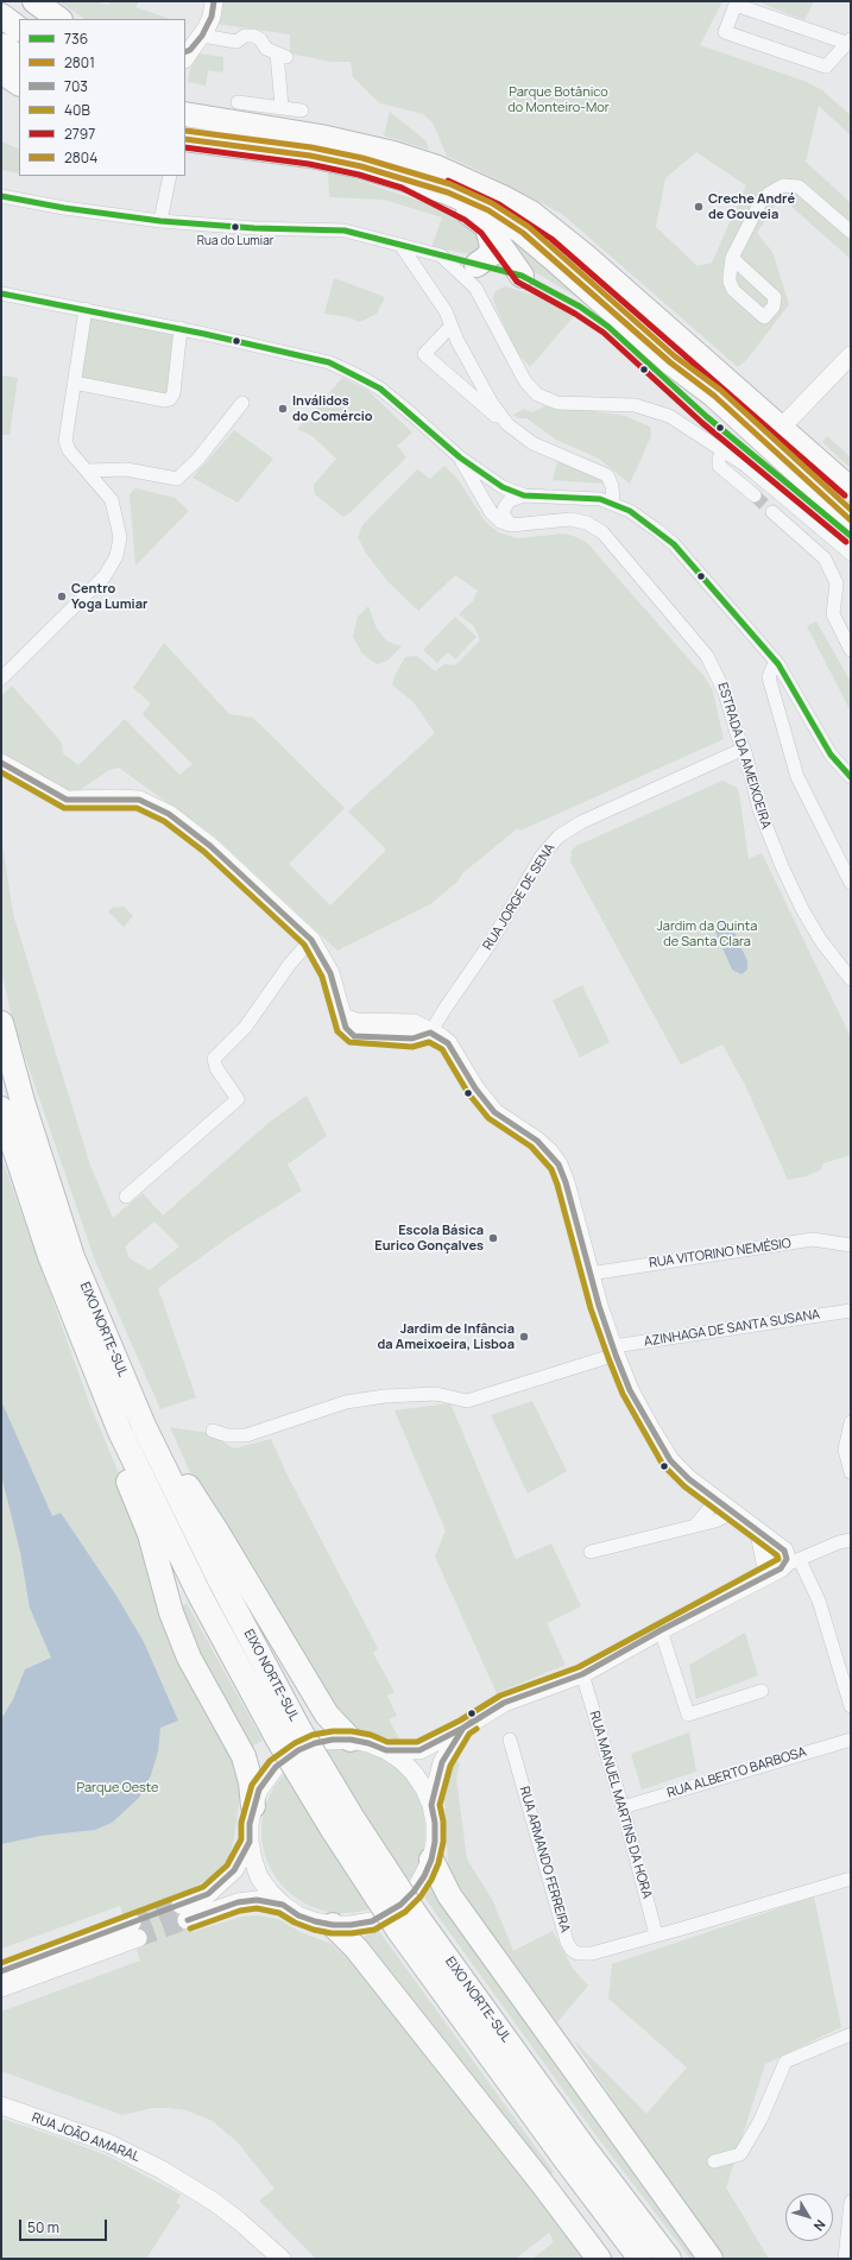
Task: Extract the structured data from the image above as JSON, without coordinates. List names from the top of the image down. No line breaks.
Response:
{"streets":{"highway":["EIXO NORTE-SUL"],"street":["ESTRADA DA AMEIXOEIRA","RUA JORGE DE SENA","RUA VITORINO NEMÉSIO","AZINHAGA DE SANTA SUSANA","RUA ALBERTO BARBOSA","RUA MANUEL MARTINS DA HORA","RUA ARMANDO FERREIRA","RUA JOÃO AMARAL"]},"crossings":[["ESTRADA DA AMEIXOEIRA","RUA JORGE DE SENA"],["RUA ALBERTO BARBOSA","RUA MANUEL MARTINS DA HORA"],["RUA MANUEL MARTINS DA HORA","RUA ARMANDO FERREIRA"]],"parks":["Parque Botânico do Monteiro-Mor","Jardim da Quinta de Santa Clara","Parque Oeste"],"places":["Creche André de Gouveia","Rua do Lumiar","Inválidos do Comércio","Centro Yoga Lumiar","Escola Básica Eurico Gonçalves","Jardim de Infância da Ameixoeira, Lisboa"],"lines":["transit line 703","transit line 2804","transit line 2801","transit line 2797","transit line 736","transit line 40B"],"legend":["736","2801","703","40B","2797","2804"],"scale_bar":"50 m","north":"bottom right"}
